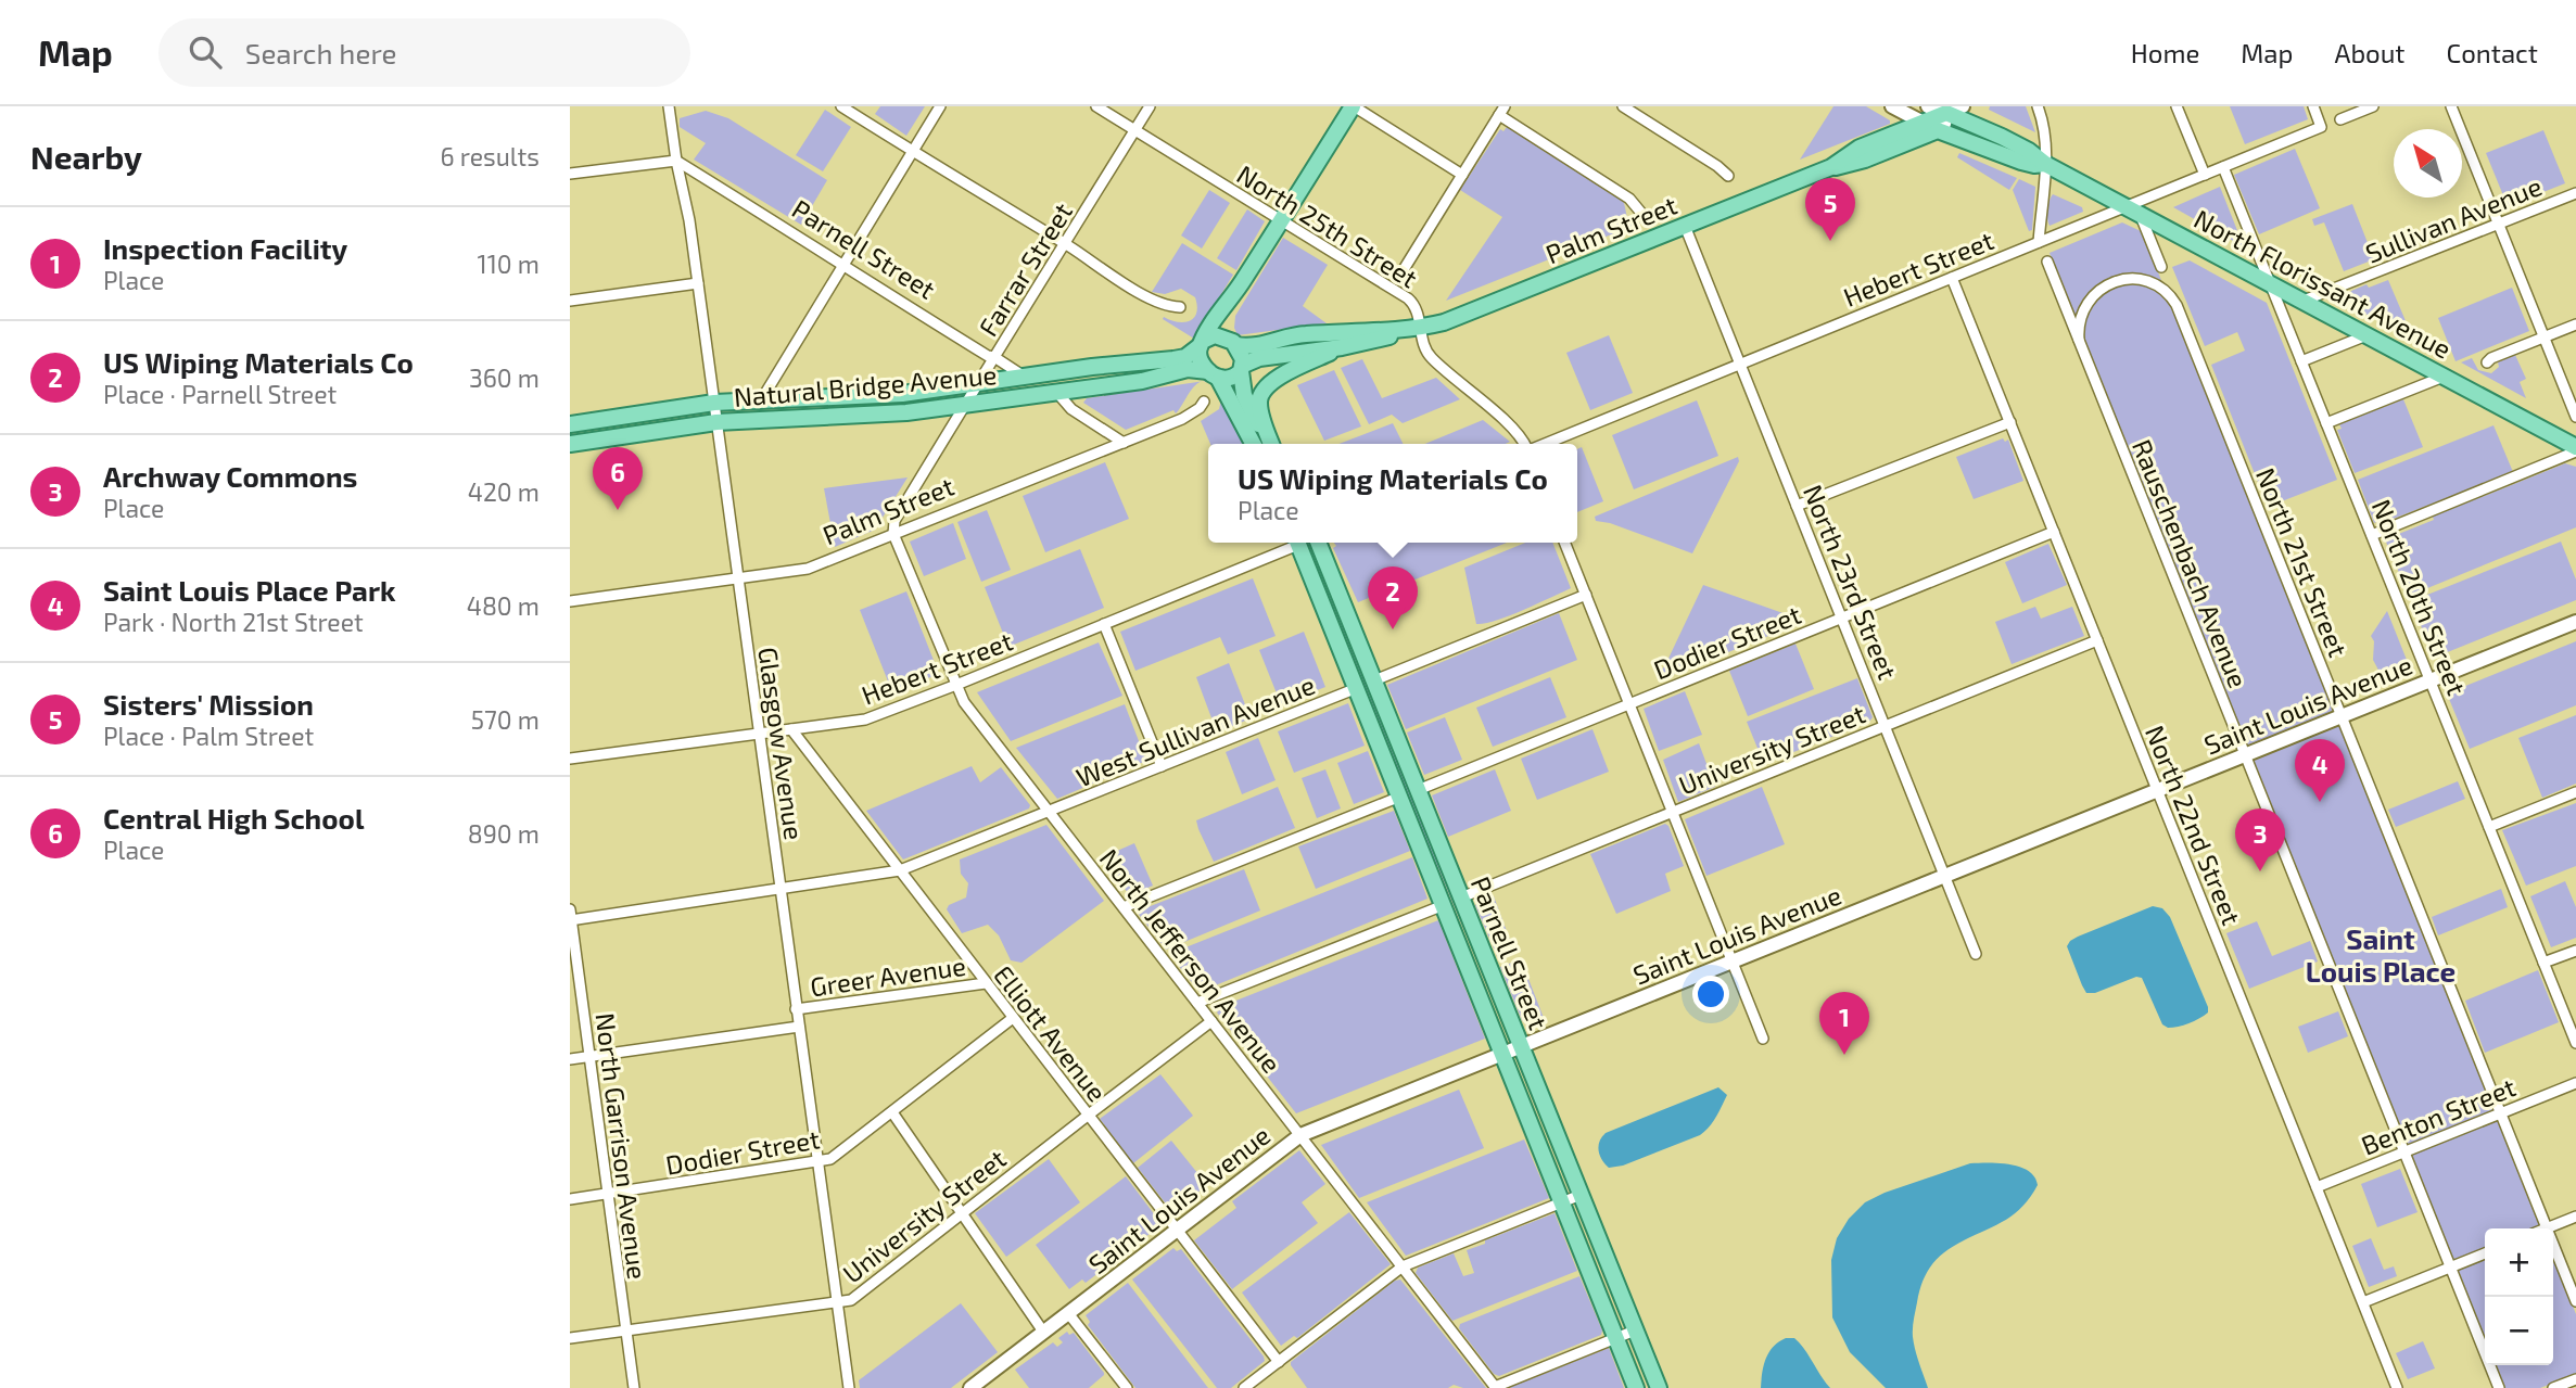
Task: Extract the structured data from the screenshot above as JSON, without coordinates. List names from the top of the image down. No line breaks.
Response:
{"streets":{"main road":["Palm Street","Parnell Street","North Florissant Avenue","Natural Bridge Avenue"],"street":["Sullivan Avenue","North 25th Street","Hebert Street","Farrar Street","North 21st Street","Rauschenbach Avenue","North 23rd Street","North 20th Street","Dodier Street","Saint Louis Avenue","West Sullivan Avenue","Glasgow Avenue","University Street","North 22nd Street","North Jefferson Avenue","Greer Avenue","Elliott Avenue","Benton Street","North Garrison Avenue"]},"crossings":[["Sullivan Avenue","North Florissant Avenue"],["North 25th Street","Palm Street"],["North 25th Street","Farrar Street"],["Palm Street","Farrar Street"],["Palm Street","North Florissant Avenue"],["Palm Street","North 23rd Street"],["Palm Street","Glasgow Avenue"],["Palm Street","North Jefferson Avenue"],["Parnell Street","Farrar Street"],["Parnell Street","Natural Bridge Avenue"],["Parnell Street","Dodier Street"],["Parnell Street","Saint Louis Avenue"],["Parnell Street","West Sullivan Avenue"],["Parnell Street","Glasgow Avenue"],["Parnell Street","University Street"],["Hebert Street","North Florissant Avenue"],["Hebert Street","North 23rd Street"],["Hebert Street","North 20th Street"],["Hebert Street","Glasgow Avenue"],["Hebert Street","North 22nd Street"],["Hebert Street","North Jefferson Avenue"],["Hebert Street","Elliott Avenue"],["Farrar Street","Natural Bridge Avenue"],["Farrar Street","North Jefferson Avenue"],["North Florissant Avenue","North 20th Street"],["Natural Bridge Avenue","Glasgow Avenue"],["North 21st Street","Rauschenbach Avenue"],["North 21st Street","Saint Louis Avenue"],["North 21st Street","Benton Street"],["Rauschenbach Avenue","Saint Louis Avenue"],["Rauschenbach Avenue","Benton Street"],["North 23rd Street","Dodier Street"],["North 23rd Street","Saint Louis Avenue"],["North 23rd Street","University Street"],["North 20th Street","Saint Louis Avenue"],["Dodier Street","Glasgow Avenue"],["Dodier Street","North 22nd Street"],["Dodier Street","Elliott Avenue"],["Dodier Street","North Garrison Avenue"],["Saint Louis Avenue","North 22nd Street"],["Saint Louis Avenue","North Jefferson Avenue"],["Saint Louis Avenue","Elliott Avenue"],["West Sullivan Avenue","North Jefferson Avenue"],["Glasgow Avenue","University Street"],["Glasgow Avenue","Greer Avenue"],["University Street","North 22nd Street"],["University Street","North Jefferson Avenue"],["University Street","Elliott Avenue"],["University Street","North Garrison Avenue"],["North 22nd Street","Benton Street"],["Greer Avenue","Elliott Avenue"],["Greer Avenue","North Garrison Avenue"]],"districts":["Saint Louis Place"],"north":"top left","page":{"header":"Map","search":"Search here","nav":["Home","Map","About","Contact"],"heading":["Nearby","6 results"],"pins":["5","6","2","4","3","1"],"list":[{"mark":"1","name":"Inspection Facility","note":"Place","value":"110 m"},{"mark":"2","name":"US Wiping Materials Co","note":"Place · Parnell Street","value":"360 m"},{"mark":"3","name":"Archway Commons","note":"Place","value":"420 m"},{"mark":"4","name":"Saint Louis Place Park","note":"Park · North 21st Street","value":"480 m"},{"mark":"5","name":"Sisters' Mission","note":"Place · Palm Street","value":"570 m"},{"mark":"6","name":"Central High School","note":"Place","value":"890 m"}],"popup":["US Wiping Materials Co","Place"],"map_buttons":["+","−"]}}
